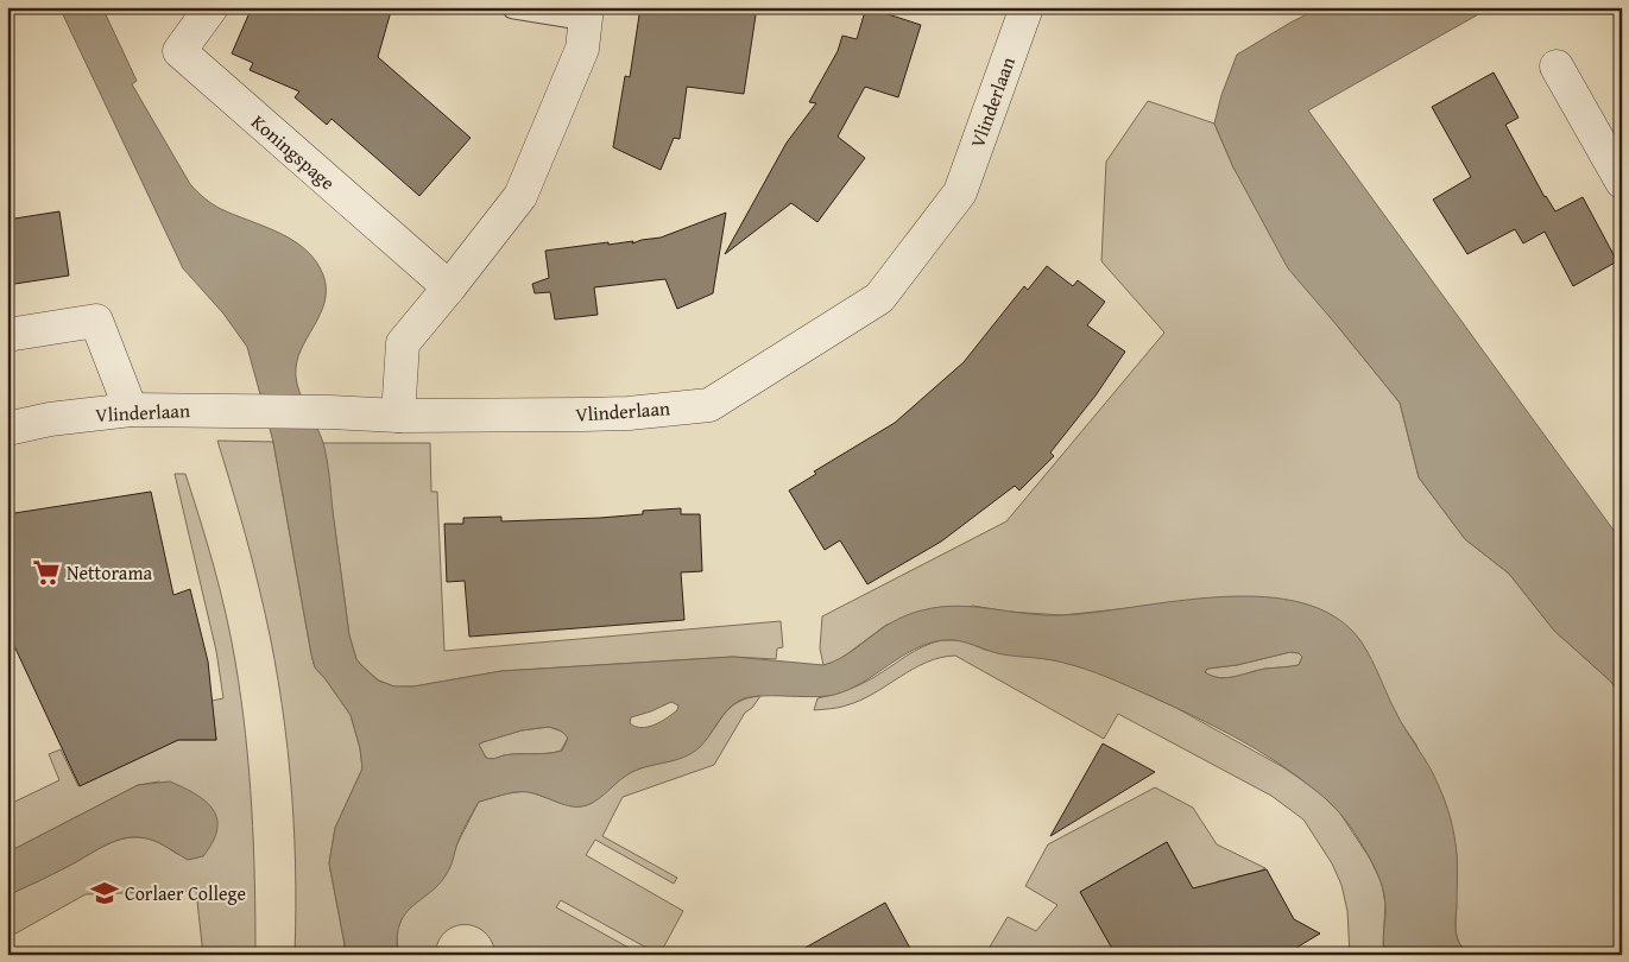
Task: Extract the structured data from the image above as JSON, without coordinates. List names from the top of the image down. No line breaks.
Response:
{"streets":{"street":["Vlinderlaan","Koningspage"]},"places":{"supermarket":["Nettorama"],"school or university":["Corlaer College"]}}
